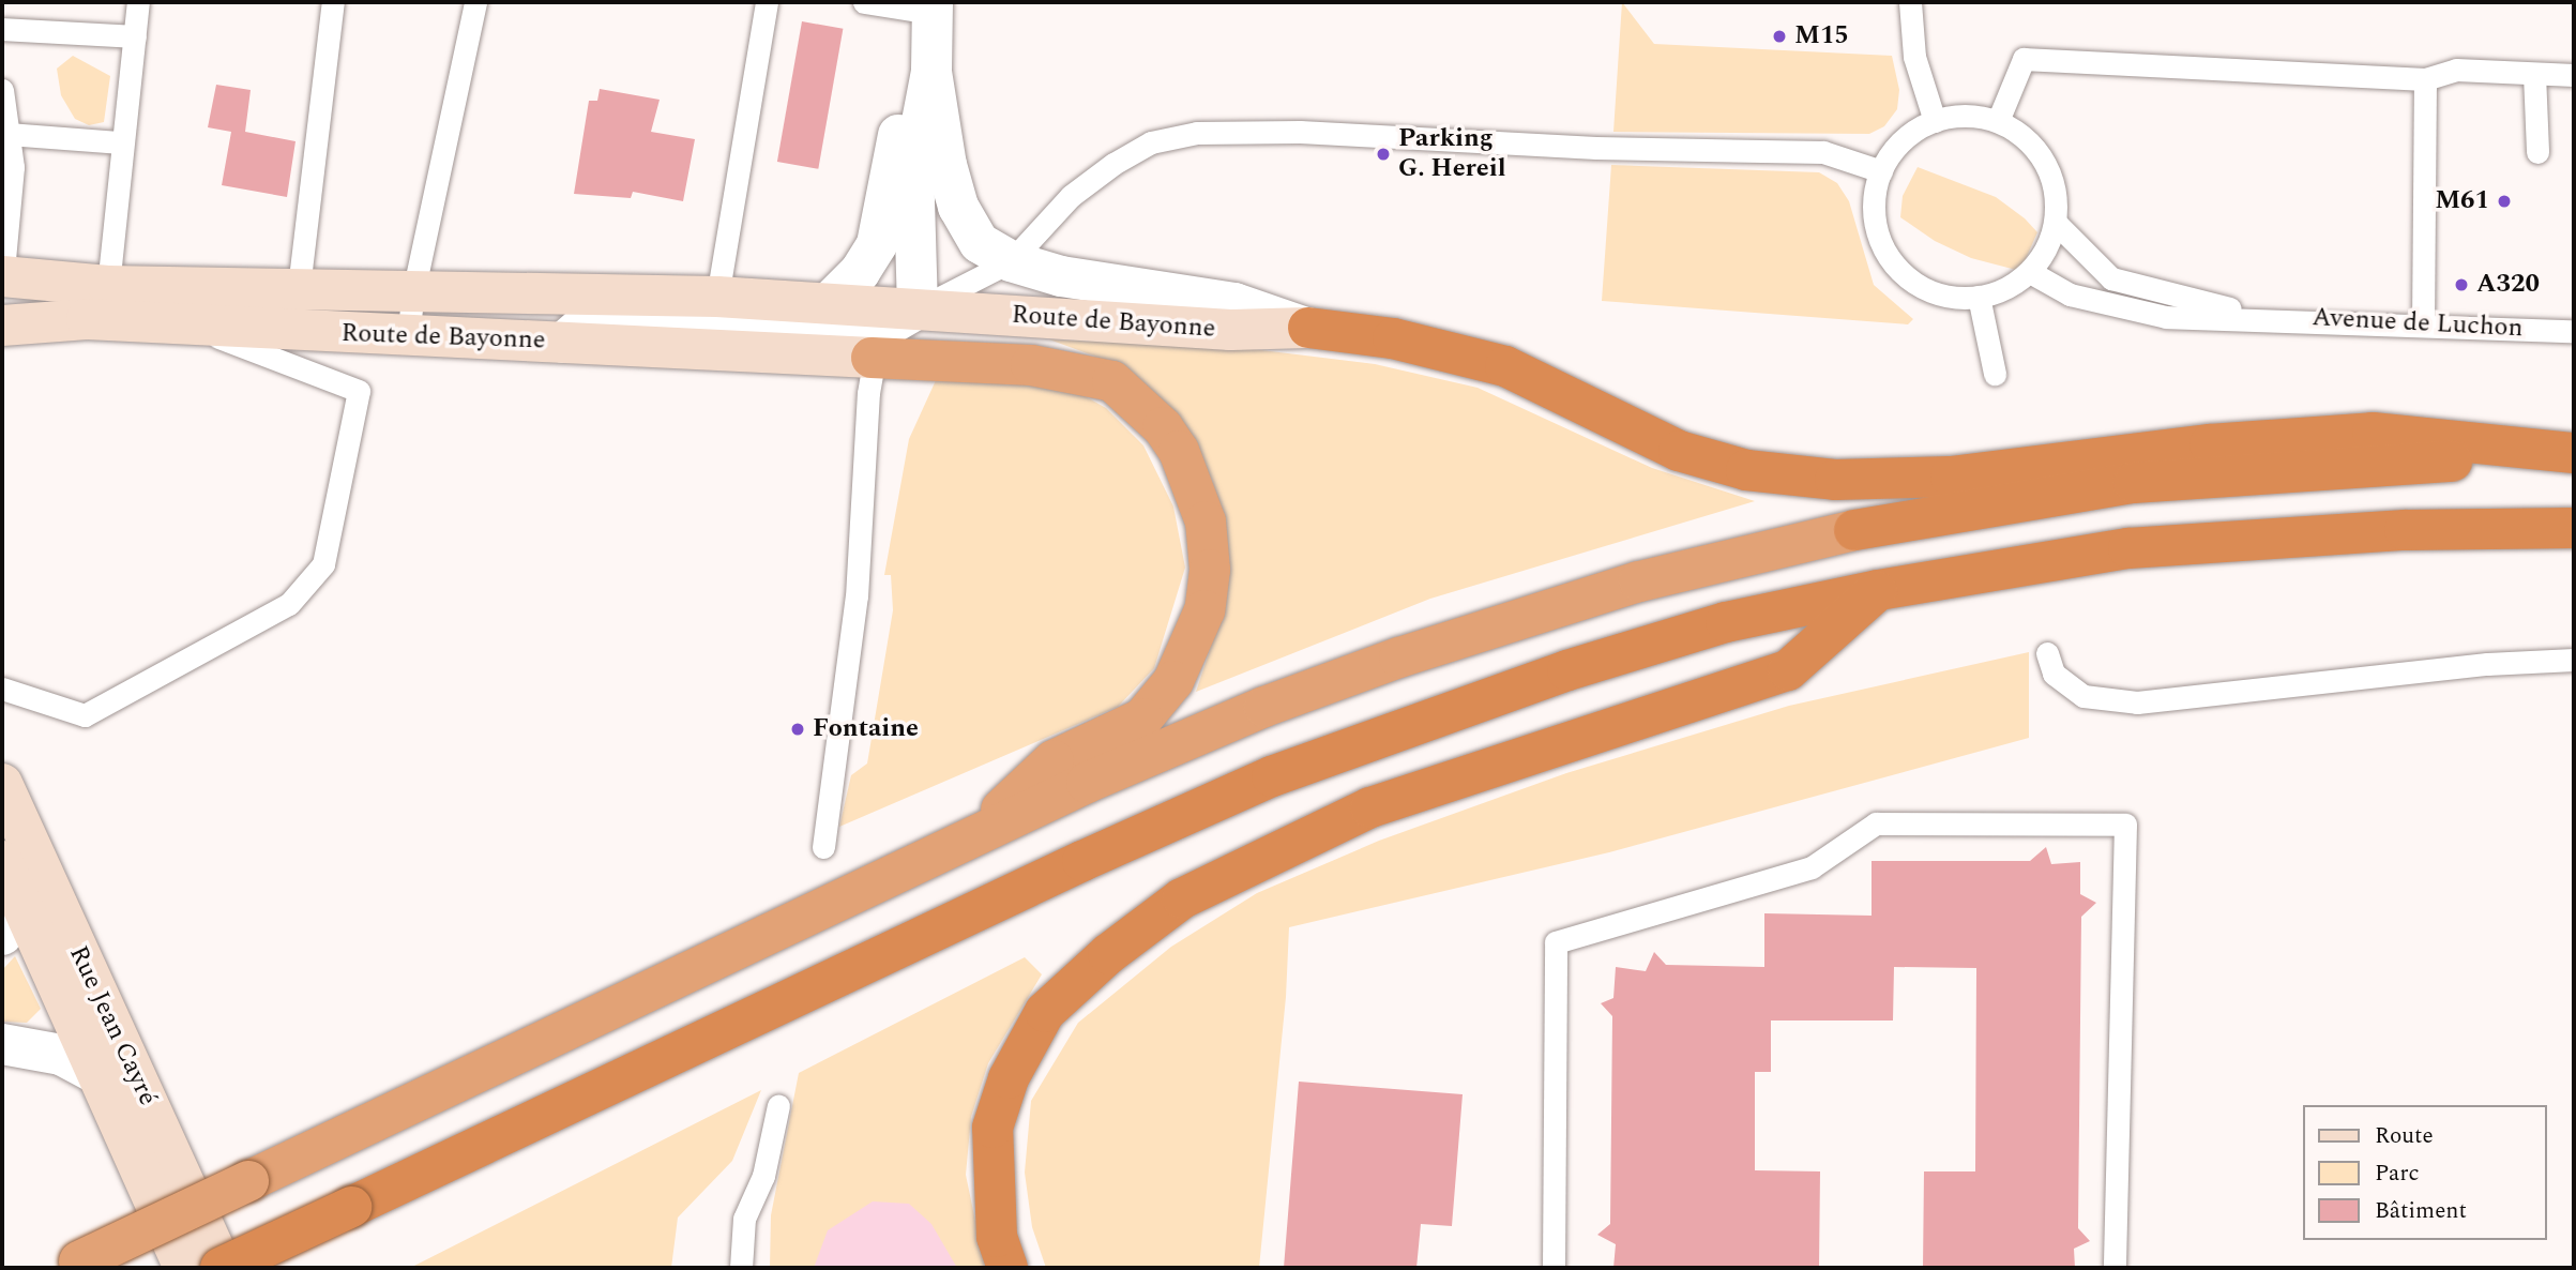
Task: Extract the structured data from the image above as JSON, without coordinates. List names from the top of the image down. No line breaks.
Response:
{"streets":{"main road":["Route de Bayonne","Rue Jean Cayré"],"lane":["Avenue de Luchon"]},"places":["M15","Parking G. Hereil","M61","A320","Fontaine"],"legend":["Route","Parc","Bâtiment"]}
